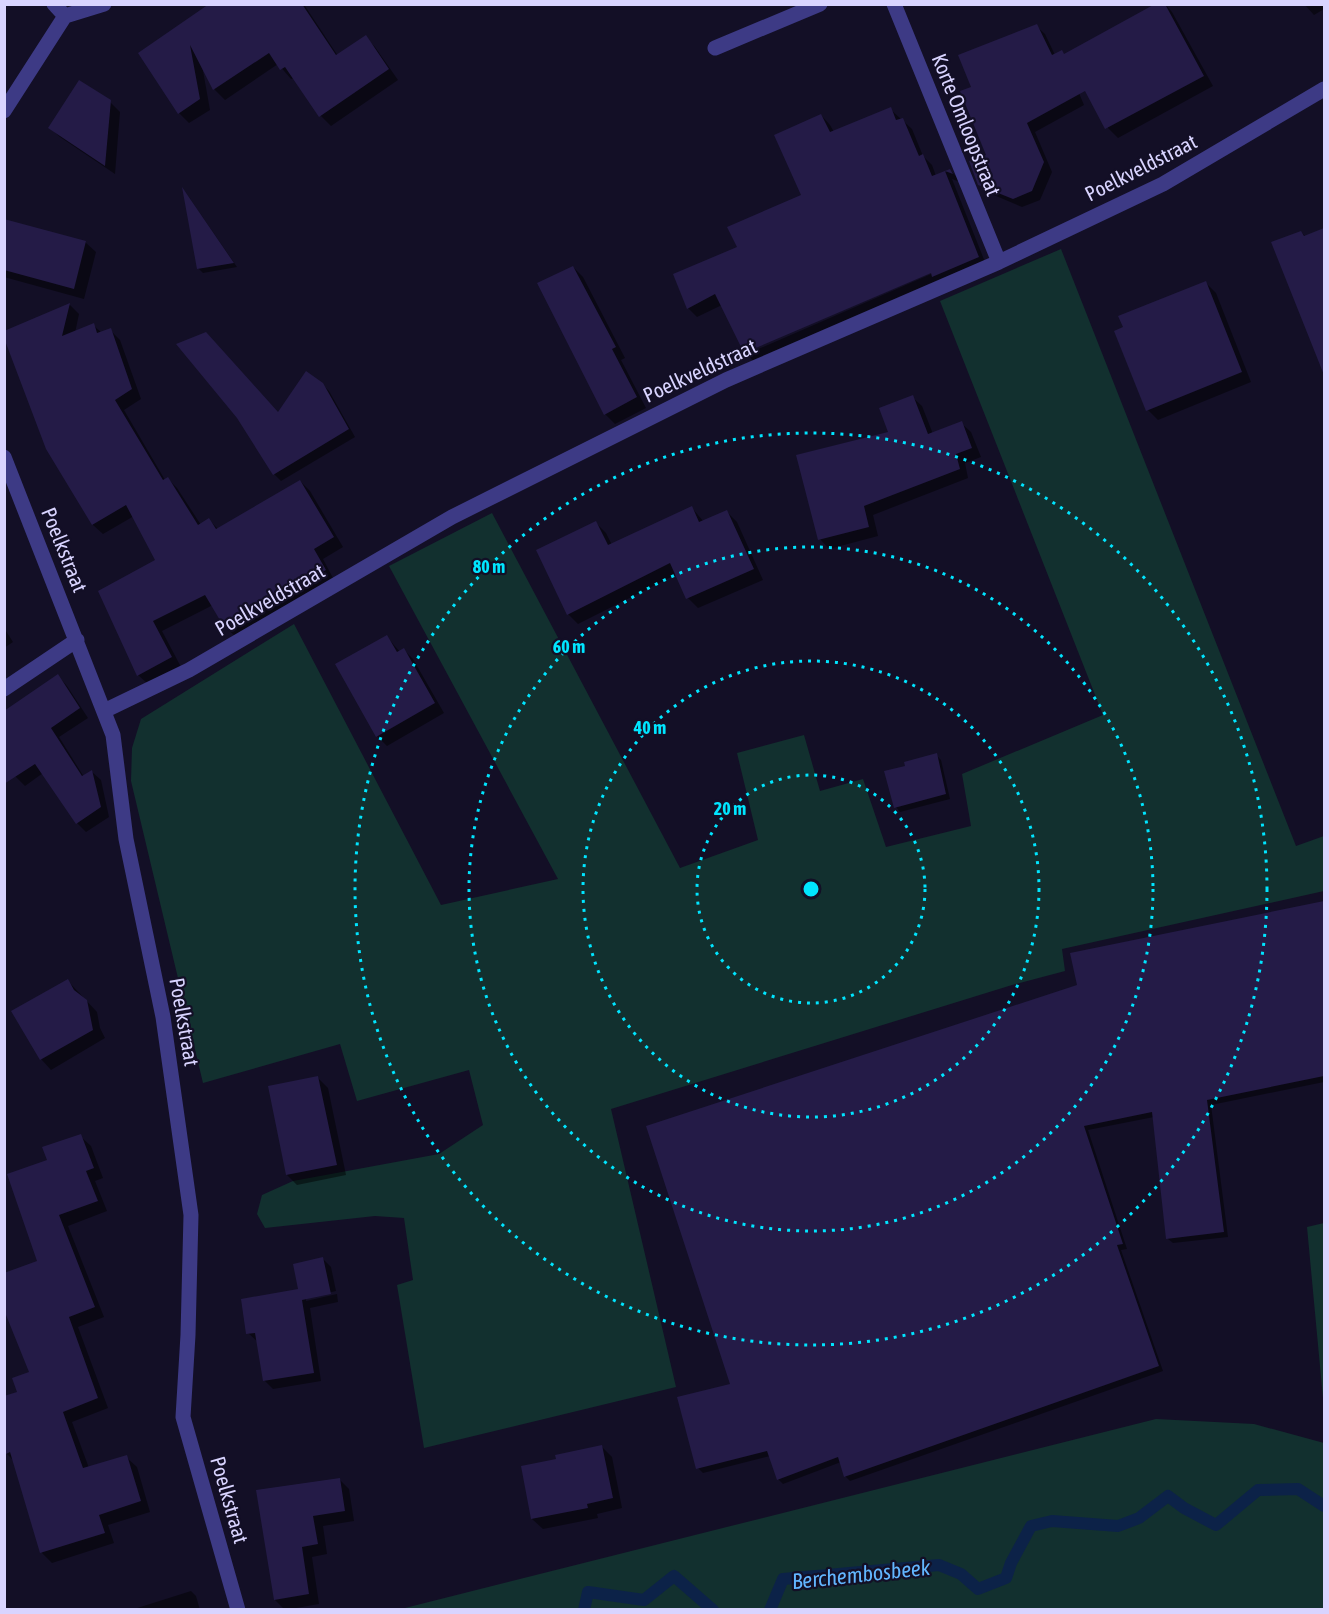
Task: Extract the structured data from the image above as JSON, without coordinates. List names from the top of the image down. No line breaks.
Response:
{"streets":{"street":["Korte Omloopstraat","Poelkveldstraat","Poelkstraat"]},"crossings":[["Korte Omloopstraat","Poelkveldstraat"],["Poelkveldstraat","Poelkstraat"]],"water":["Berchembosbeek"],"rings":["80 m","60 m","40 m","20 m"]}
